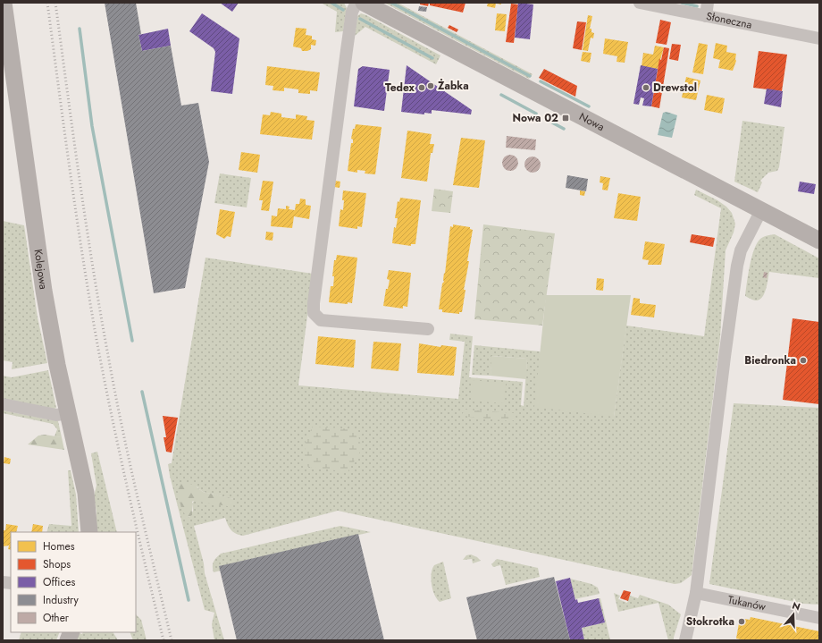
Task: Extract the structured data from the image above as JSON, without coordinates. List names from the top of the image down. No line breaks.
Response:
{"streets":{"street":["Słoneczna","Nowa","Kolejowa","Tukanów"]},"places":{"other":["Żabka","Tedex","Drewstol","Biedronka","Stokrotka"],"transit":["Nowa 02"]},"legend":["Homes","Shops","Offices","Industry","Other"],"north":"top"}
